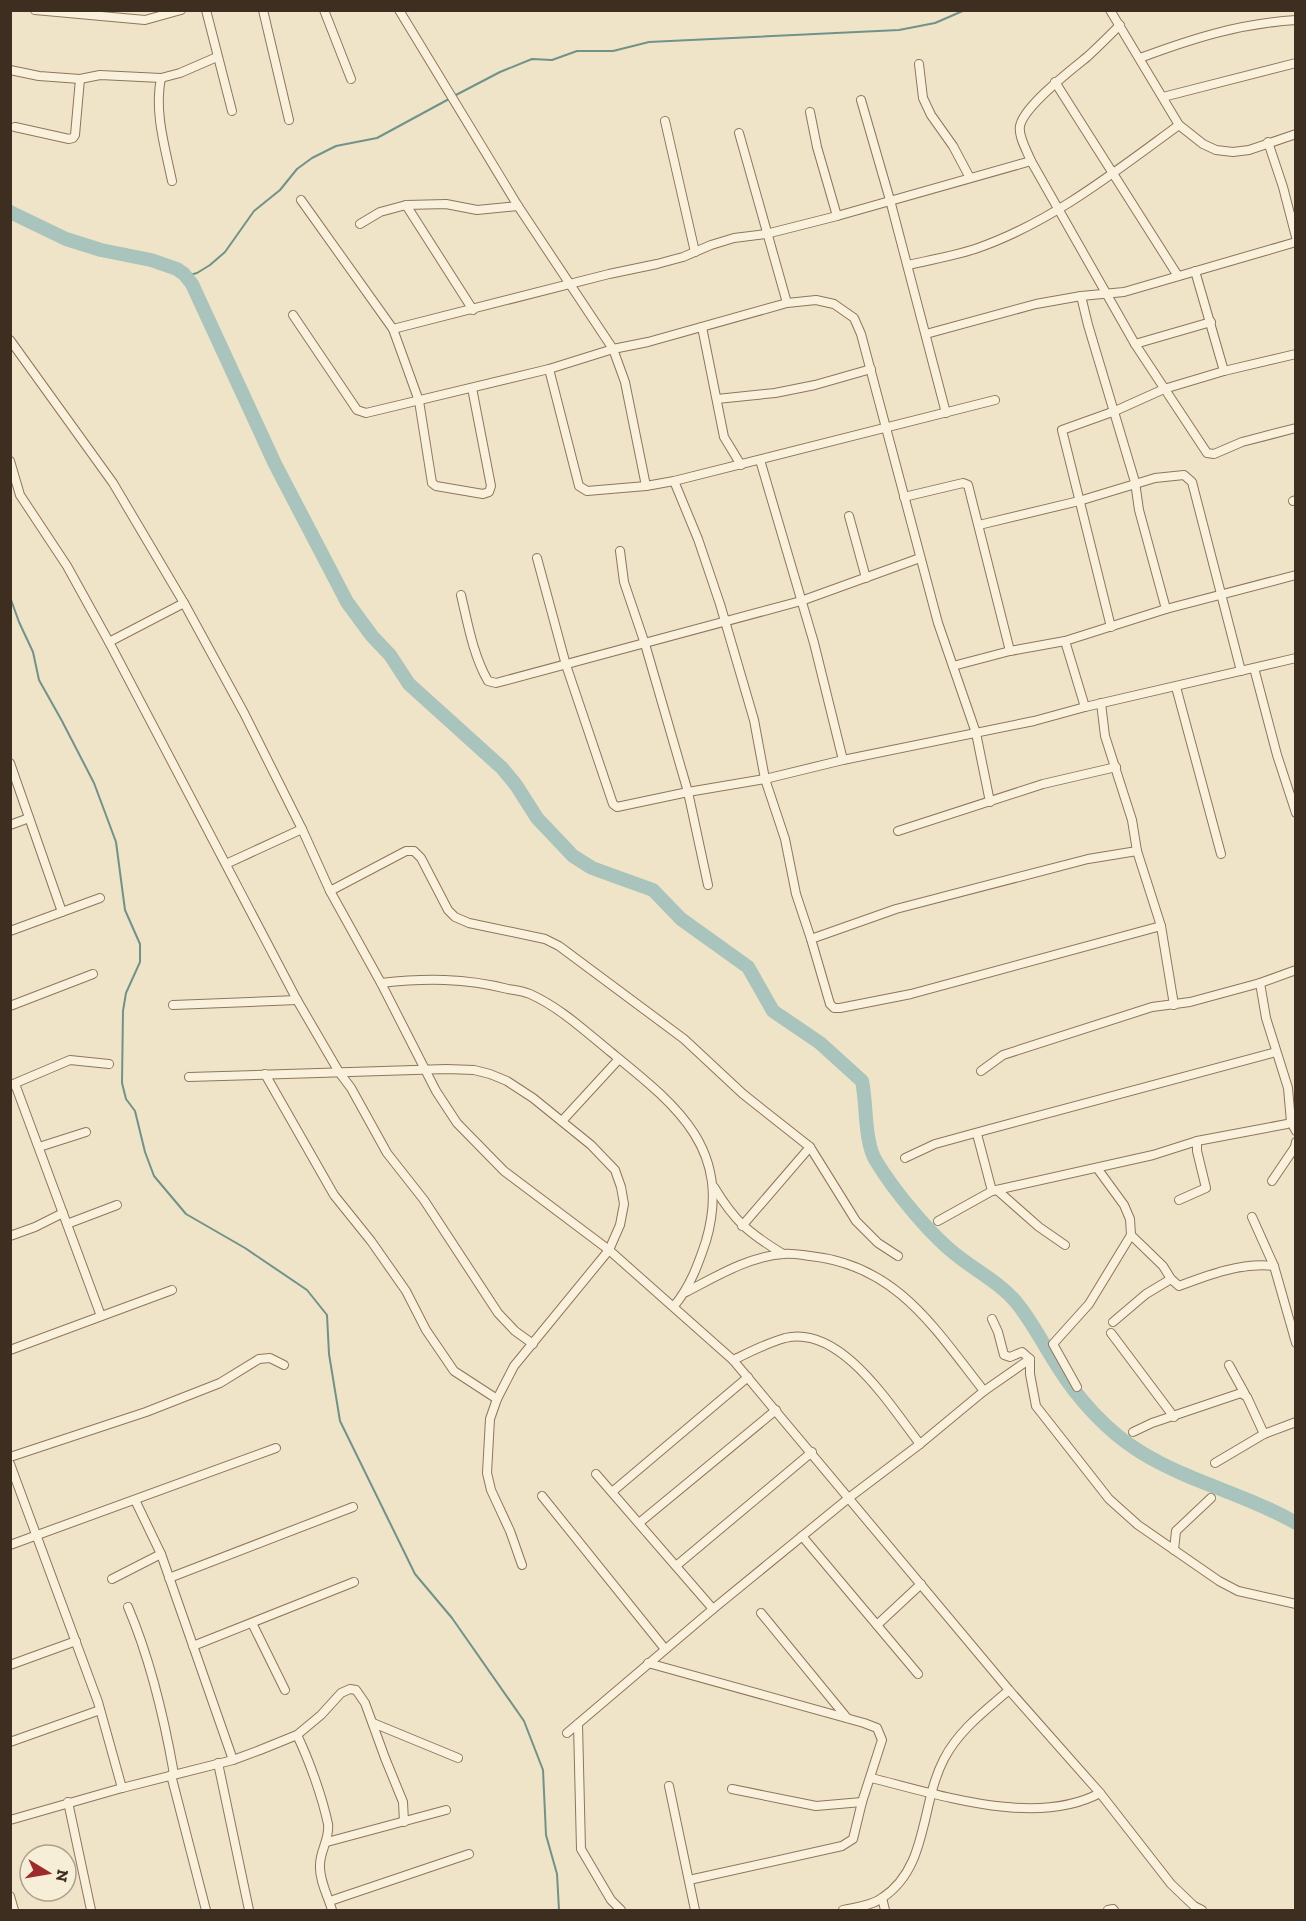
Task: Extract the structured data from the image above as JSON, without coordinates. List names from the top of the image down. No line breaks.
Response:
{"north":"right"}
